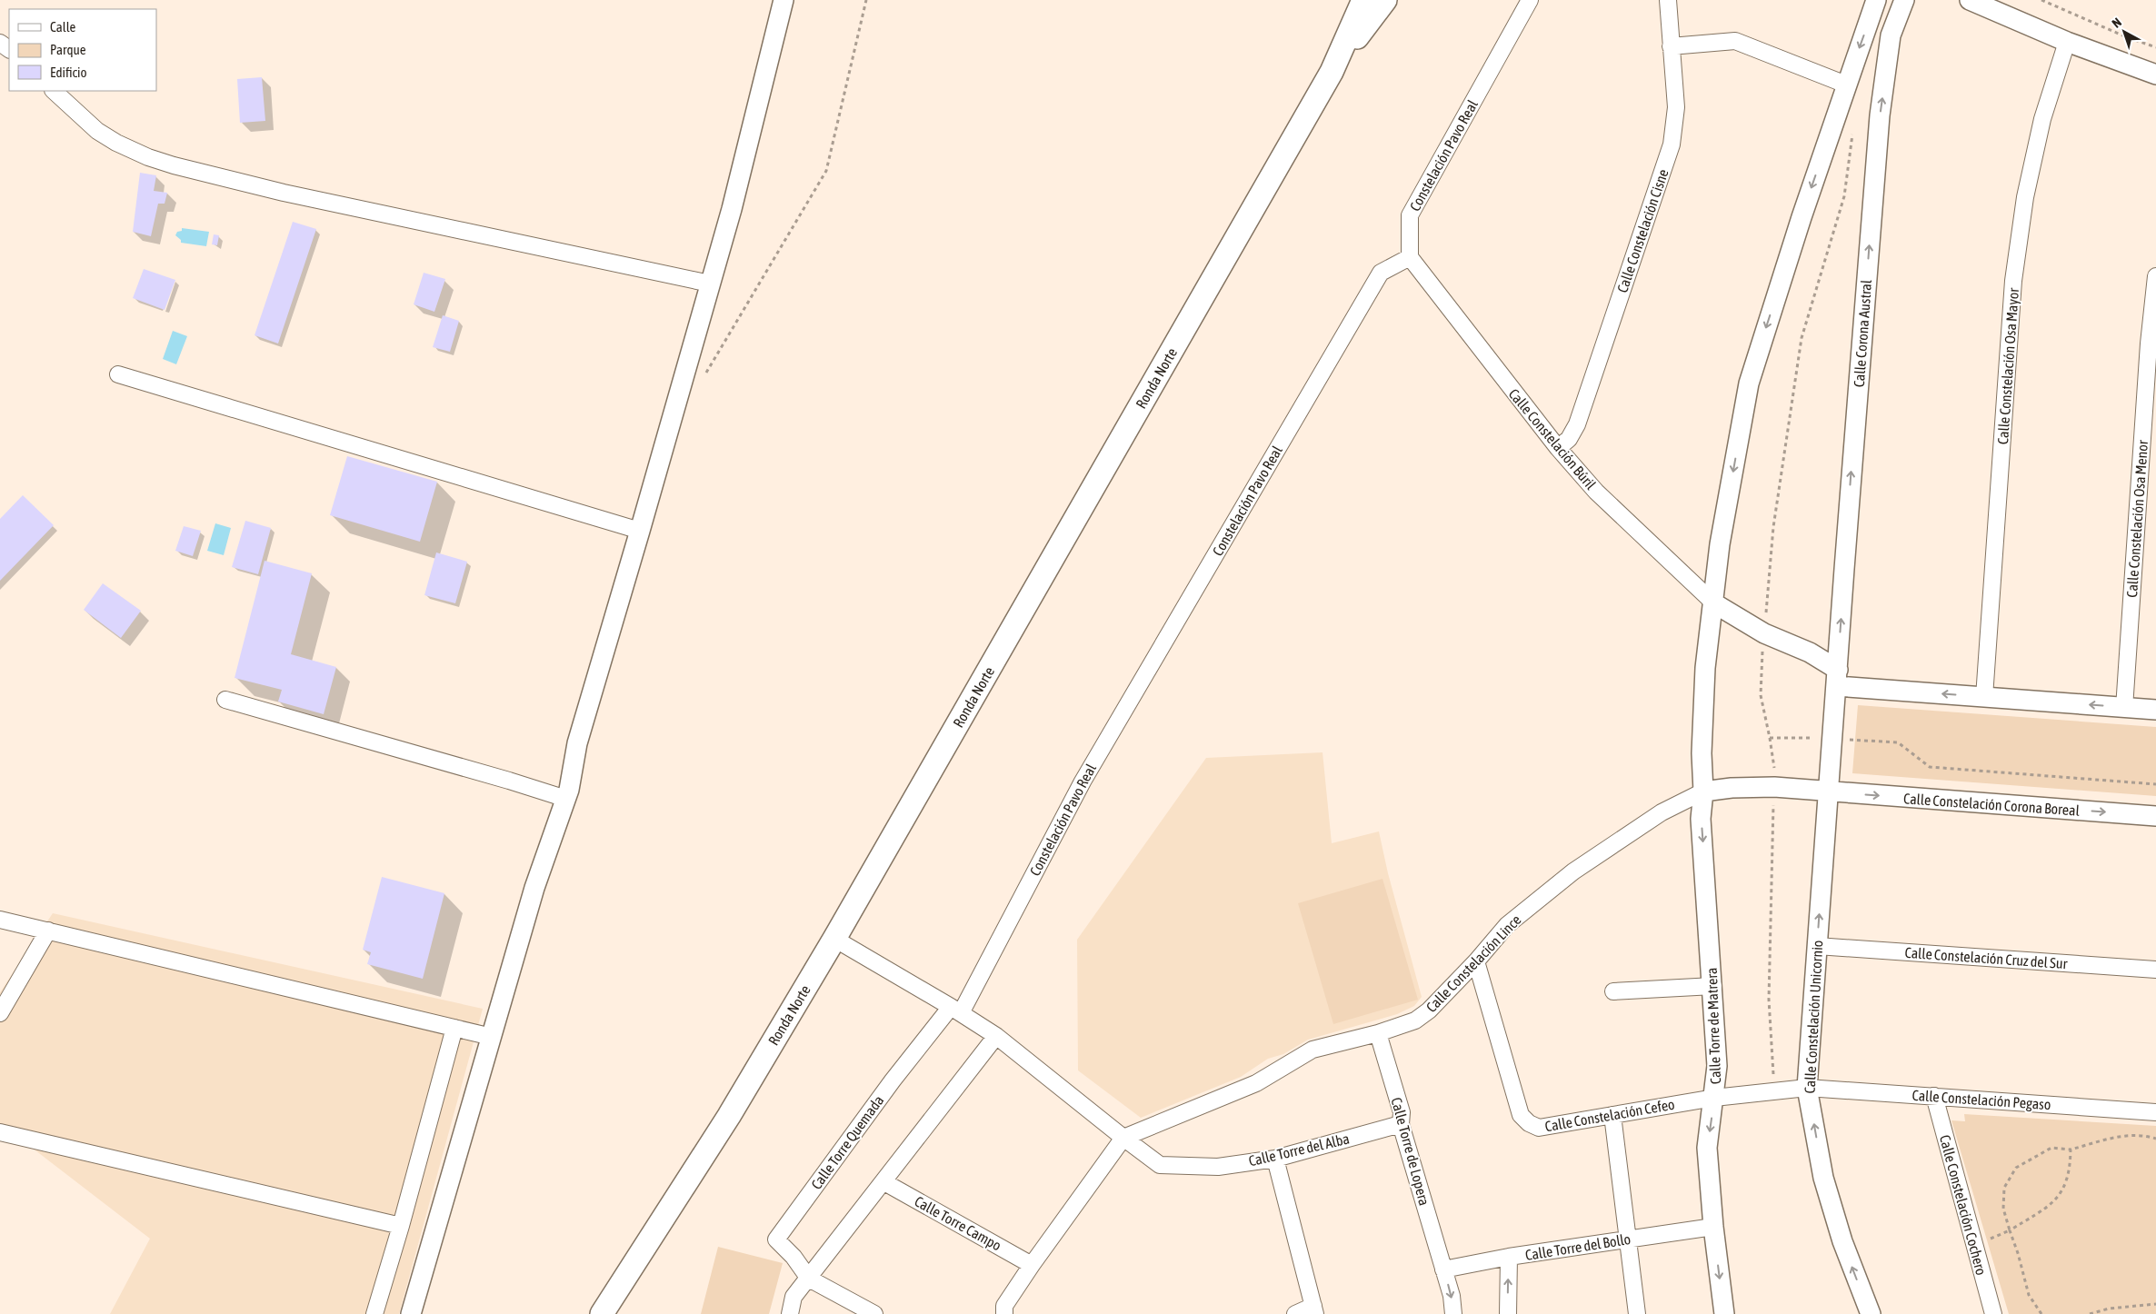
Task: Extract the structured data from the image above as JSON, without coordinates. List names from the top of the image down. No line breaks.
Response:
{"streets":{"main road":["Ronda Norte"],"street":["Constelación Pavo Real","Calle Constelación Cisne","Calle Corona Austral","Calle Constelación Osa Mayor","Calle Constelación Búril","Calle Constelación Osa Menor","Calle Constelación Corona Boreal","Calle Constelación Cruz del Sur","Calle Constelación Lince","Calle Constelación Unicornio","Calle Torre de Matrera","Calle Constelación Pegaso","Calle Constelación Cefeo","Calle Torre Quemada","Calle Torre del Alba","Calle Torre de Lopera","Calle Constelación Cochero","Calle Torre Campo","Calle Torre del Bollo"]},"crossings":[["Constelación Pavo Real","Calle Constelación Búril"],["Constelación Pavo Real","Calle Torre Quemada"],["Constelación Pavo Real","Calle Torre del Alba"],["Calle Constelación Cisne","Calle Constelación Búril"],["Calle Corona Austral","Calle Constelación Corona Boreal"],["Calle Corona Austral","Calle Constelación Unicornio"],["Ronda Norte","Calle Torre del Alba"],["Calle Constelación Búril","Calle Torre de Matrera"],["Calle Constelación Corona Boreal","Calle Constelación Lince"],["Calle Constelación Corona Boreal","Calle Constelación Unicornio"],["Calle Constelación Corona Boreal","Calle Torre de Matrera"],["Calle Constelación Cruz del Sur","Calle Constelación Unicornio"],["Calle Constelación Lince","Calle Torre de Matrera"],["Calle Constelación Lince","Calle Constelación Cefeo"],["Calle Constelación Lince","Calle Torre del Alba"],["Calle Constelación Lince","Calle Torre de Lopera"],["Calle Constelación Unicornio","Calle Constelación Pegaso"],["Calle Constelación Unicornio","Calle Constelación Cefeo"],["Calle Torre de Matrera","Calle Constelación Cefeo"],["Calle Torre de Matrera","Calle Torre del Bollo"],["Calle Constelación Pegaso","Calle Constelación Cefeo"],["Calle Constelación Pegaso","Calle Constelación Cochero"],["Calle Torre Quemada","Calle Torre del Alba"],["Calle Torre del Alba","Calle Torre de Lopera"],["Calle Torre de Lopera","Calle Torre del Bollo"]],"one_way":["Calle Constelación Unicornio"],"legend":["Calle","Parque","Edificio"],"north":"top left"}
